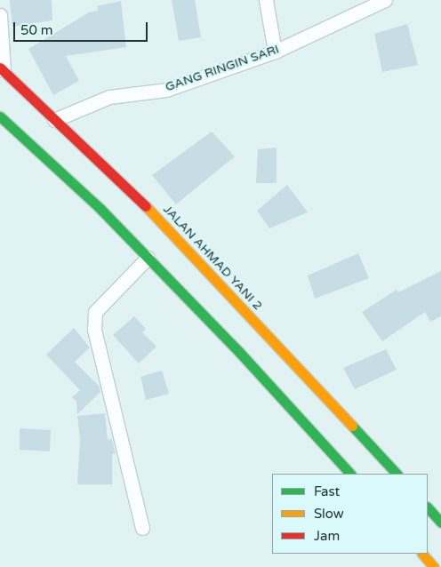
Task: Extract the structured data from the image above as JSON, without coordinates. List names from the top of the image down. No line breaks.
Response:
{"streets":{"highway":["JALAN AHMAD YANI 2"],"street":["GANG RINGIN SARI"]},"crossings":[["GANG RINGIN SARI","JALAN AHMAD YANI 2"]],"legend":["Fast","Slow","Jam"],"scale_bar":"50 m"}
